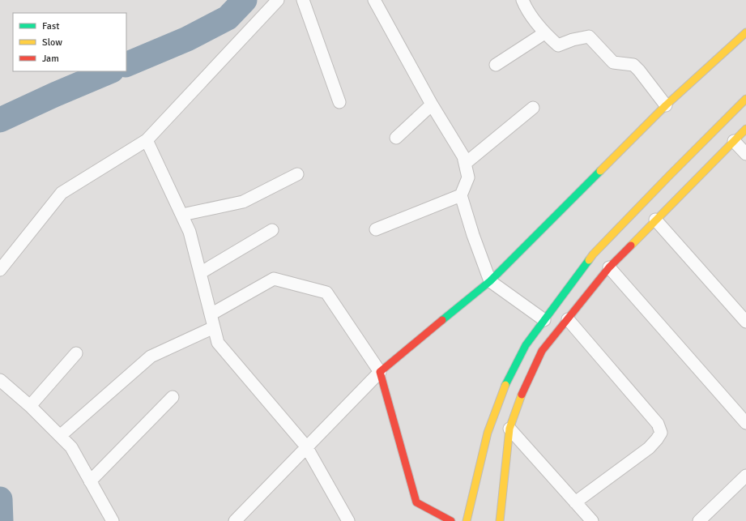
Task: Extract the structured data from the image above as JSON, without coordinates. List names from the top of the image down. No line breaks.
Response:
{"legend":["Fast","Slow","Jam"]}
